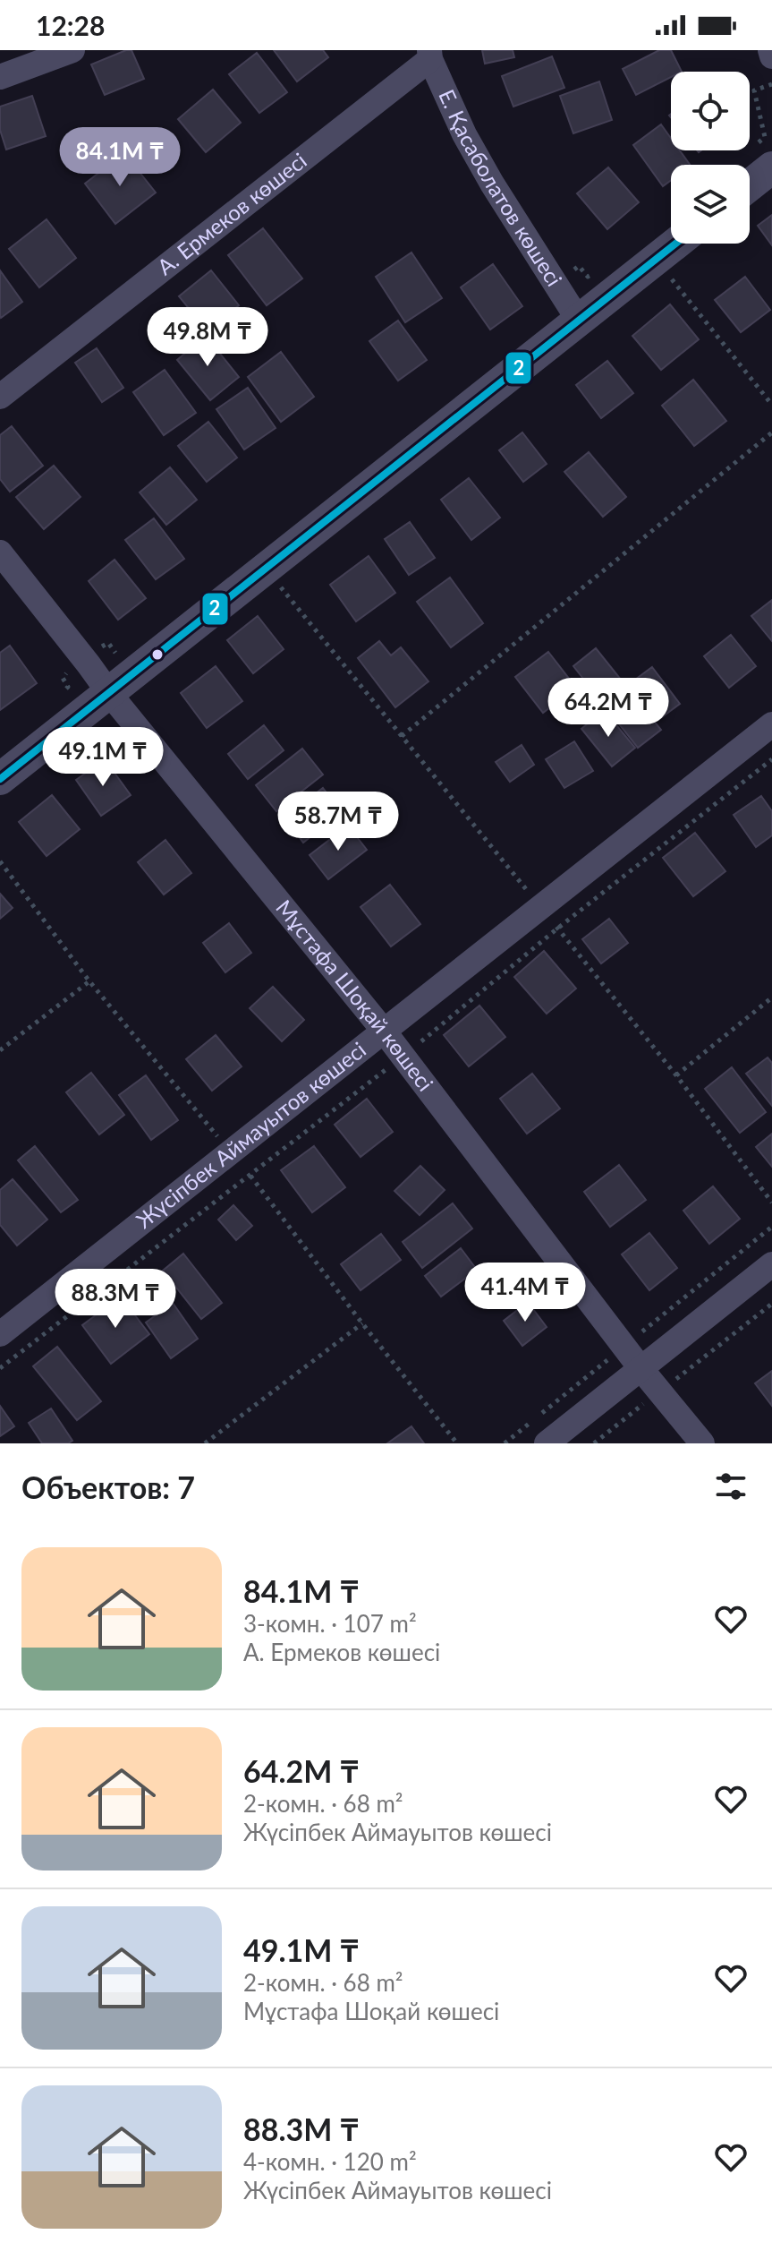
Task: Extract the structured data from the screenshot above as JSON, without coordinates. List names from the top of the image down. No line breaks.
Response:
{"streets":{"street":["Е. Қасаболатов көшесі","А. Ермеков көшесі","Мұстафа Шоқай көшесі","Жүсіпбек Аймауытов көшесі"]},"crossings":[["Е. Қасаболатов көшесі","А. Ермеков көшесі"],["Мұстафа Шоқай көшесі","Жүсіпбек Аймауытов көшесі"]],"lines":["transit line 2"],"page":{"status":"12:28","price":["84.1M ₸","49.8M ₸","64.2M ₸","49.1M ₸","58.7M ₸","41.4M ₸","88.3M ₸"],"heading":"Объектов: 7","list":[{"name":"84.1M ₸","note":"3-комн. · 107 m² · А. Ермеков көшесі"},{"name":"64.2M ₸","note":"2-комн. · 68 m² · Жүсіпбек Аймауытов көшесі"},{"name":"49.1M ₸","note":"2-комн. · 68 m² · Мұстафа Шоқай көшесі"},{"name":"88.3M ₸","note":"4-комн. · 120 m² · Жүсіпбек Аймауытов көшесі"}]}}
